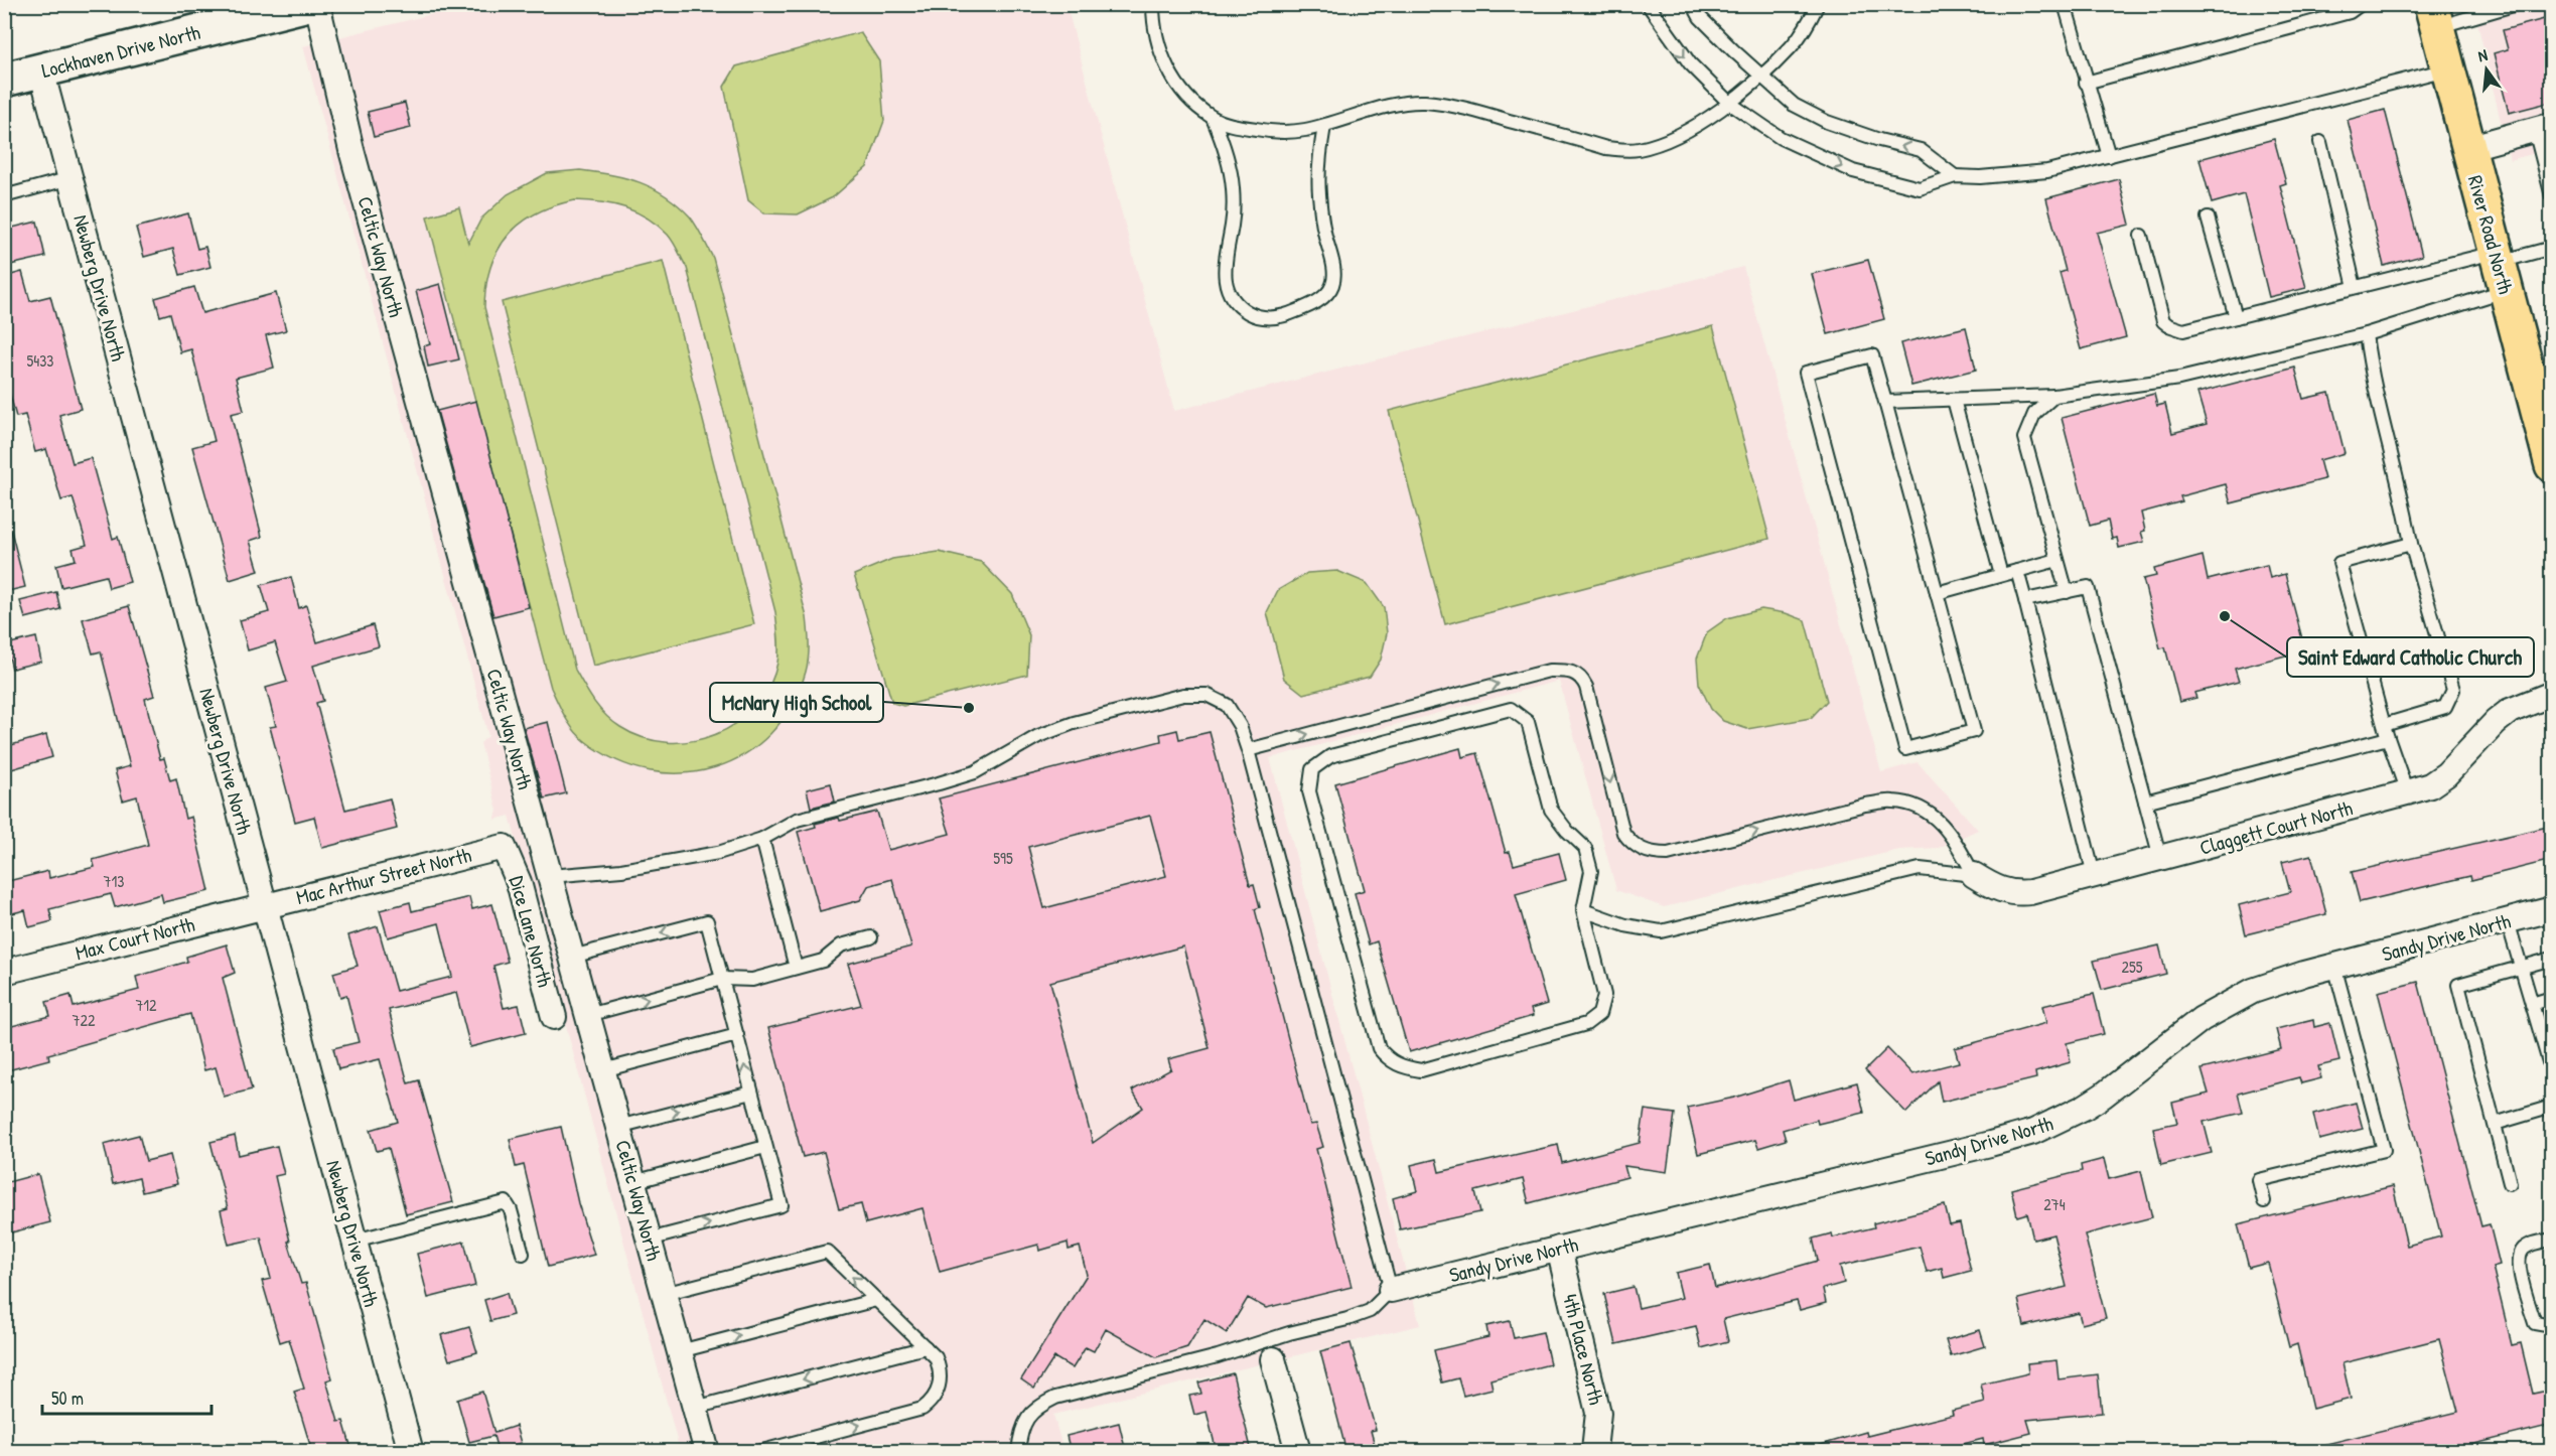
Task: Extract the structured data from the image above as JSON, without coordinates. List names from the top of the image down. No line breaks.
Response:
{"streets":{"main road":["River Road North"],"street":["Lockhaven Drive North","Celtic Way North","Newberg Drive North","Claggett Court North","Mac Arthur Street North","Dice Lane North","Sandy Drive North","Max Court North","4th Place North"]},"crossings":[["Lockhaven Drive North","Newberg Drive North"],["Newberg Drive North","Mac Arthur Street North"],["Newberg Drive North","Max Court North"],["Mac Arthur Street North","Dice Lane North"],["Mac Arthur Street North","Max Court North"],["Sandy Drive North","4th Place North"]],"places":["Saint Edward Catholic Church","McNary High School"],"house_numbers":["5433","595","713","255","712","722","274"],"scale_bar":"50 m","north":"top"}
